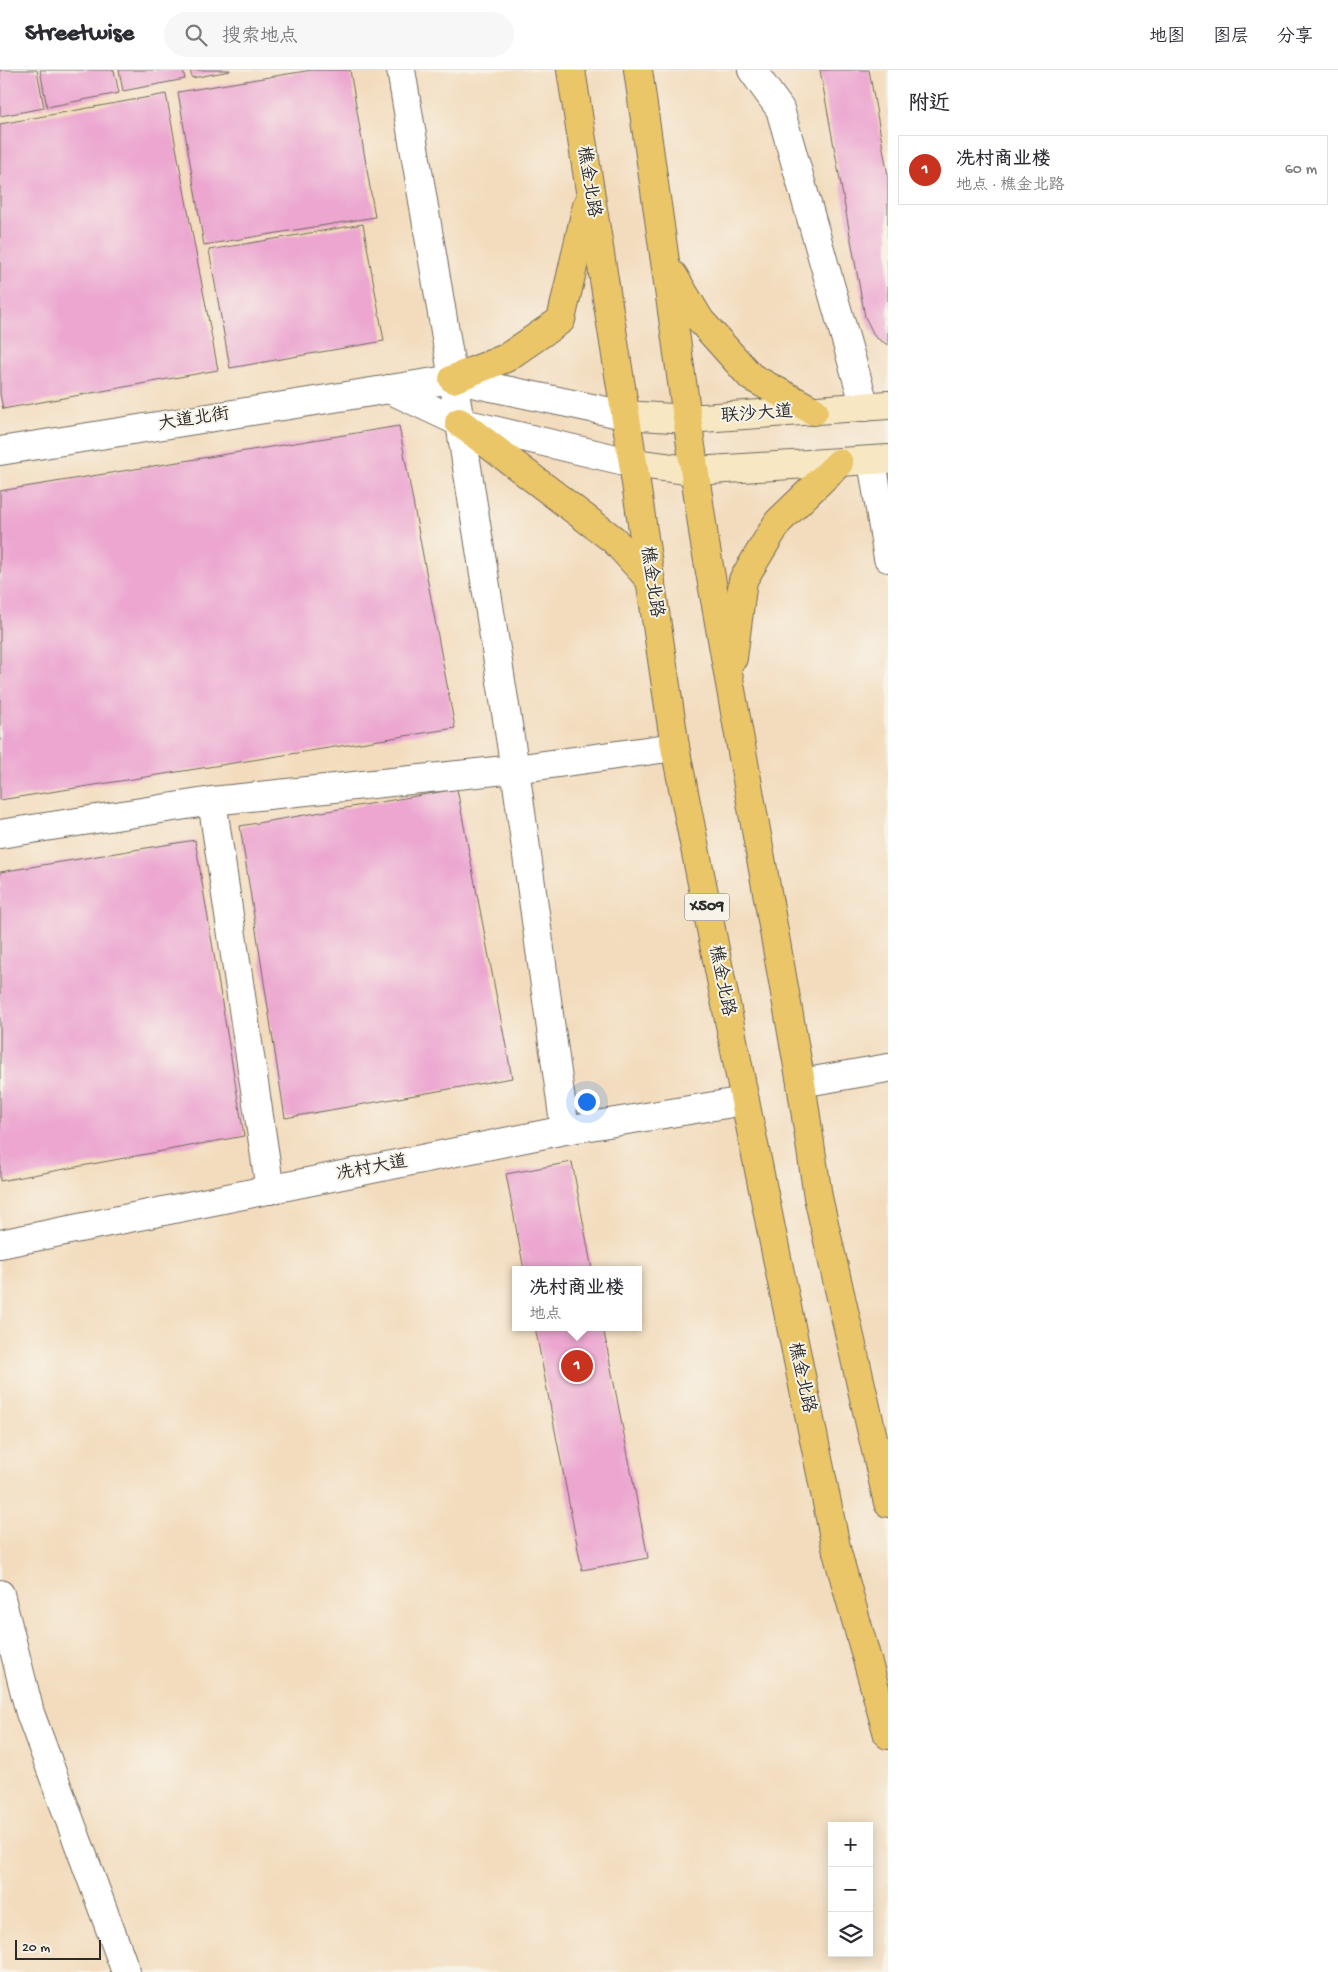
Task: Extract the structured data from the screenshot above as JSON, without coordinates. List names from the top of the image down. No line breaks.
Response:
{"streets":{"main road":["樵金北路","联沙大道","X509"],"street":["大道北街","冼村大道"]},"crossings":[["樵金北路","联沙大道"],["樵金北路","大道北街"],["樵金北路","冼村大道"],["联沙大道","大道北街"]],"scale_bar":"20 m","page":{"header":"Streetwise","search":"搜索地点","nav":["地图","图层","分享"],"heading":"附近","list":[{"mark":"1","name":"冼村商业楼","note":"地点 · 樵金北路","value":"60 m"}],"popup":["冼村商业楼","地点"],"pins":"1","map_buttons":["+","−"],"scale":"20 m"}}
